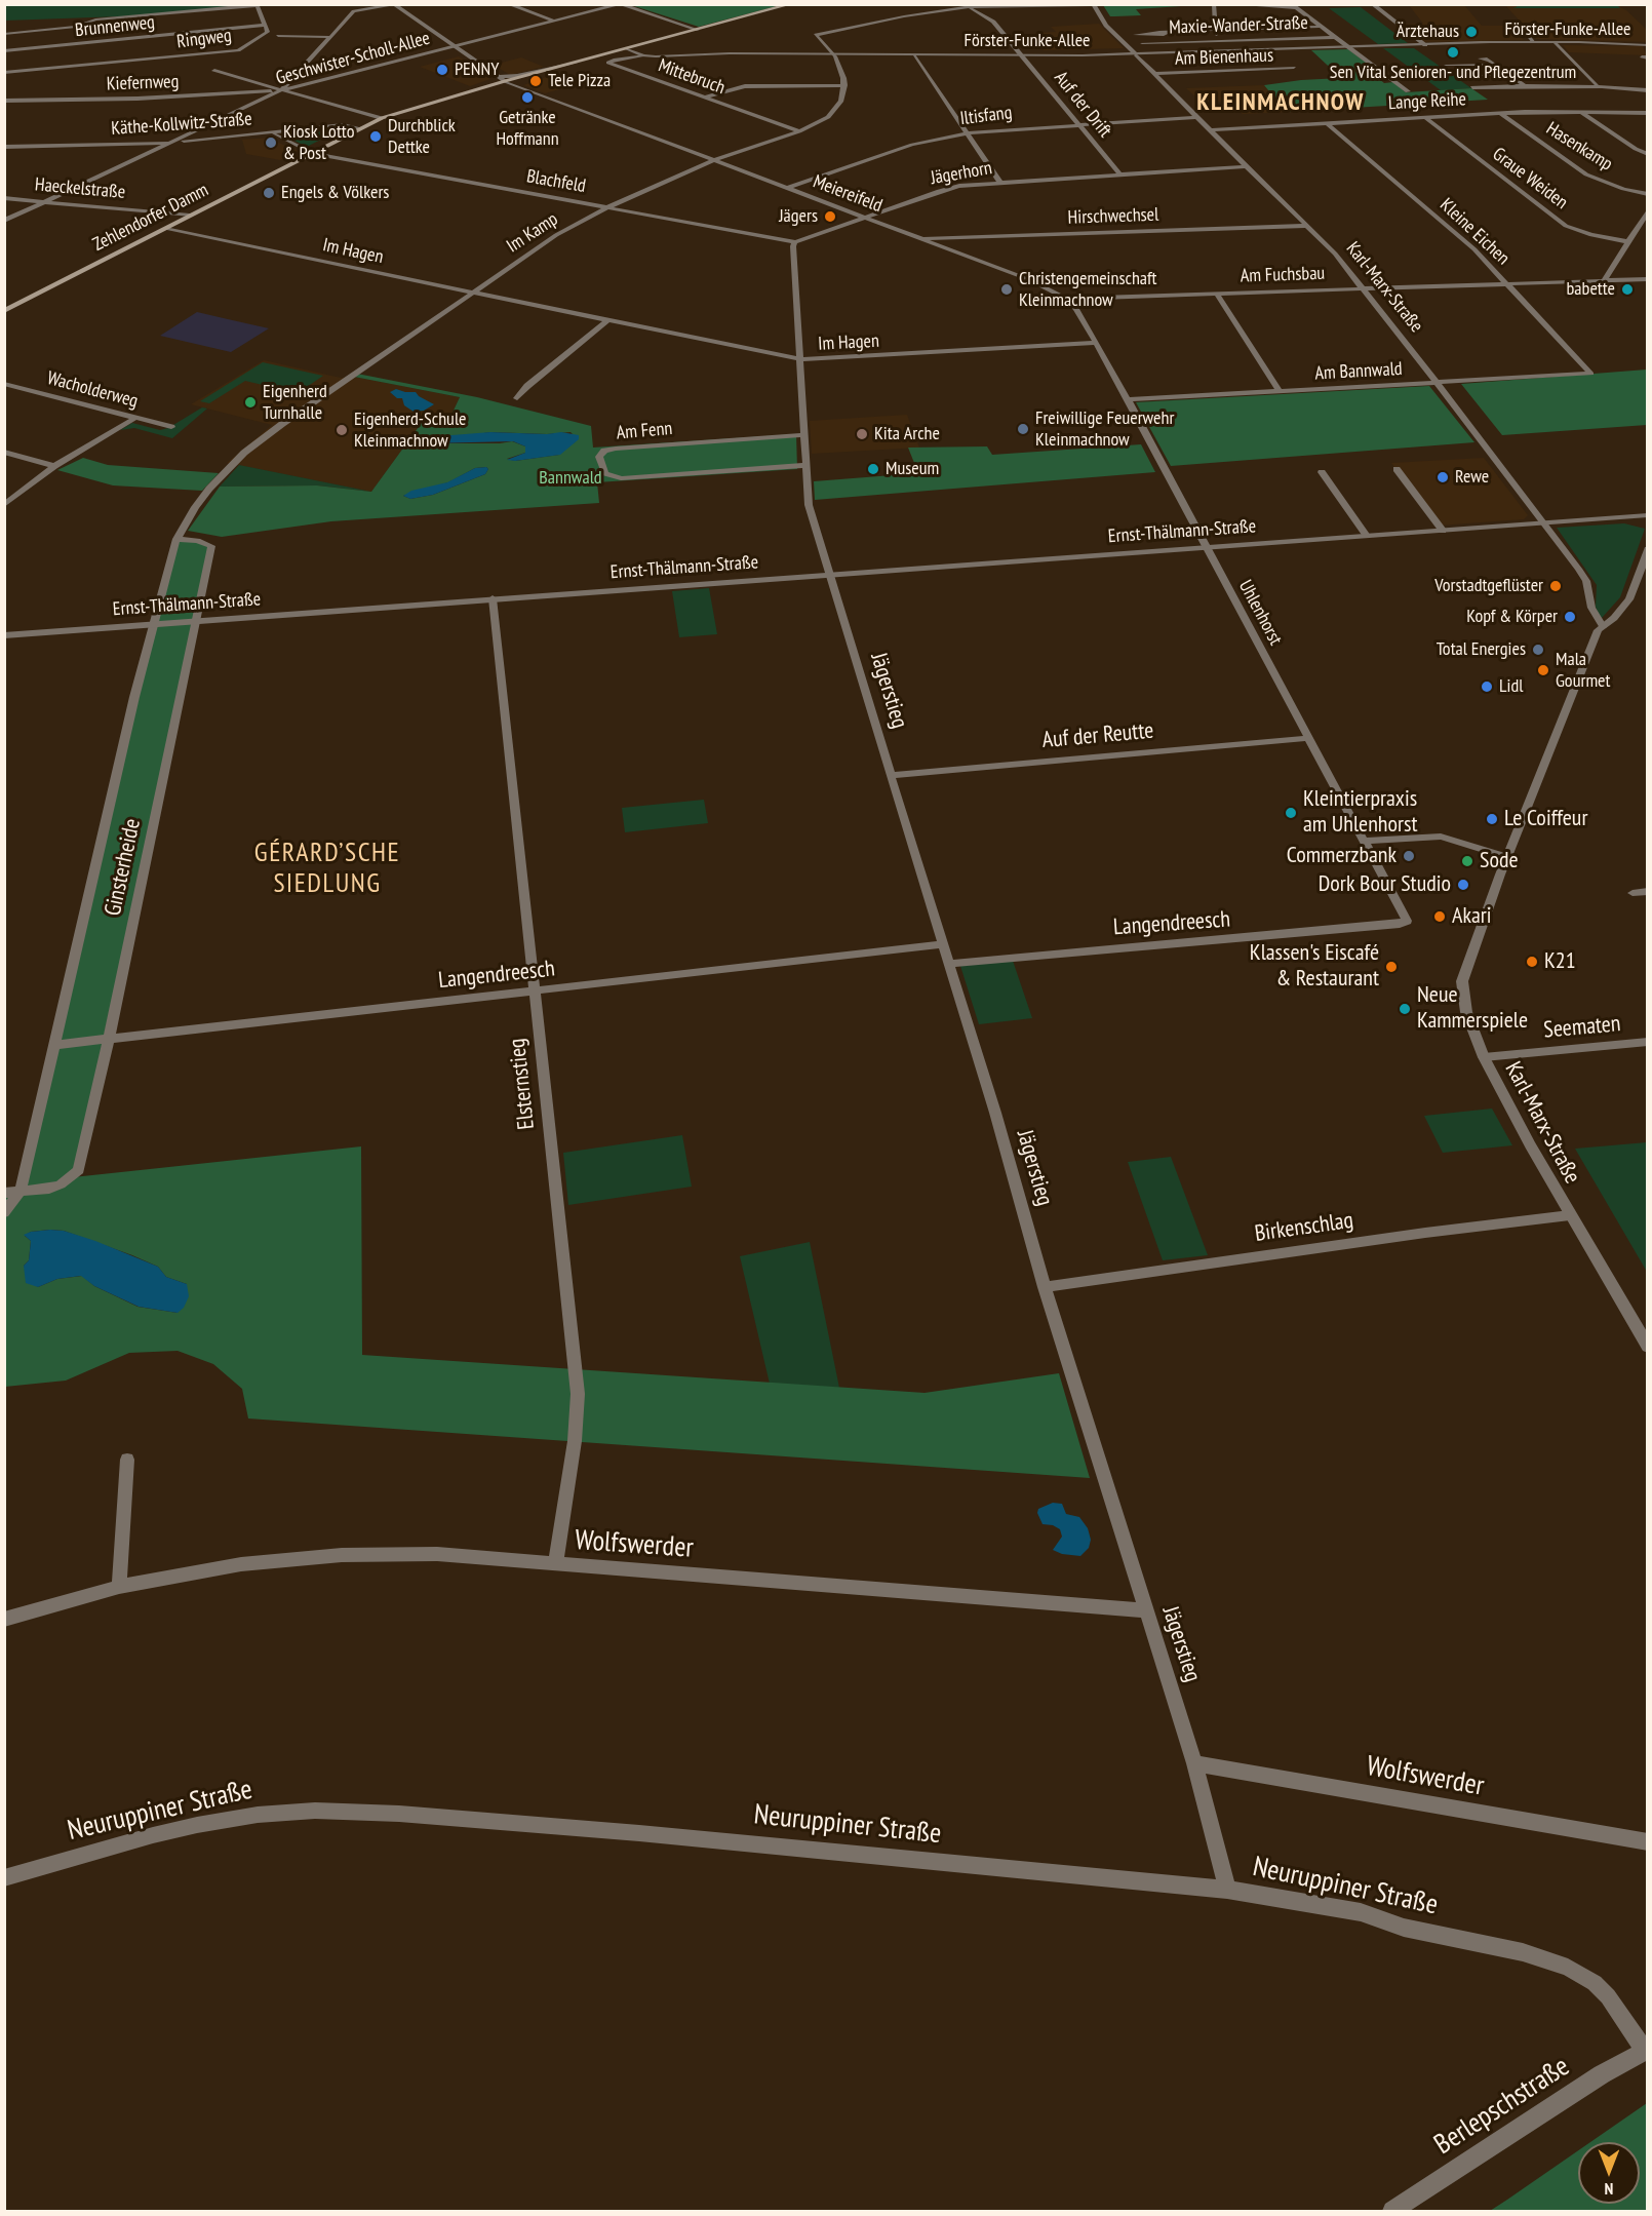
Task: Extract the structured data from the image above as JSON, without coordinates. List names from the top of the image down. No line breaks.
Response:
{"streets":{"main road":["Zehlendorfer Damm"],"street":["Maxie-Wander-Straße","Brunnenweg","Förster-Funke-Allee","Ringweg","Am Bienenhaus","Geschwister-Scholl-Allee","Mittebruch","Kiefernweg","Lange Reihe","Auf der Drift","Iltisfang","Käthe-Kollwitz-Straße","Hasenkamp","Jägerhorn","Graue Weiden","Blachfeld","Haeckelstraße","Meiereifeld","Hirschwechsel","Kleine Eichen","Im Kamp","Im Hagen","Am Fuchsbau","Karl-Marx-Straße","Am Bannwald","Wacholderweg","Am Fenn","Ernst-Thälmann-Straße","Uhlenhorst","Jägerstieg","Auf der Reutte","Ginsterheide","Langendreesch","Seematen","Elsternstieg","Birkenschlag","Wolfswerder","Neuruppiner Straße","Berlepschstraße"]},"crossings":[["Brunnenweg","Ringweg"],["Förster-Funke-Allee","Mittebruch"],["Förster-Funke-Allee","Auf der Drift"],["Förster-Funke-Allee","Zehlendorfer Damm"],["Förster-Funke-Allee","Karl-Marx-Straße"],["Am Bienenhaus","Karl-Marx-Straße"],["Geschwister-Scholl-Allee","Kiefernweg"],["Geschwister-Scholl-Allee","Käthe-Kollwitz-Straße"],["Geschwister-Scholl-Allee","Haeckelstraße"],["Geschwister-Scholl-Allee","Meiereifeld"],["Mittebruch","Im Kamp"],["Lange Reihe","Hasenkamp"],["Lange Reihe","Graue Weiden"],["Lange Reihe","Kleine Eichen"],["Lange Reihe","Karl-Marx-Straße"],["Auf der Drift","Iltisfang"],["Auf der Drift","Jägerhorn"],["Iltisfang","Meiereifeld"],["Iltisfang","Karl-Marx-Straße"],["Käthe-Kollwitz-Straße","Zehlendorfer Damm"],["Jägerhorn","Blachfeld"],["Jägerhorn","Meiereifeld"],["Jägerhorn","Karl-Marx-Straße"],["Blachfeld","Zehlendorfer Damm"],["Blachfeld","Im Kamp"],["Haeckelstraße","Zehlendorfer Damm"],["Meiereifeld","Hirschwechsel"],["Meiereifeld","Zehlendorfer Damm"],["Meiereifeld","Im Kamp"],["Meiereifeld","Im Hagen"],["Meiereifeld","Am Fuchsbau"],["Meiereifeld","Am Bannwald"],["Meiereifeld","Uhlenhorst"],["Hirschwechsel","Karl-Marx-Straße"],["Zehlendorfer Damm","Im Hagen"],["Kleine Eichen","Am Fuchsbau"],["Kleine Eichen","Am Bannwald"],["Im Kamp","Im Hagen"],["Im Kamp","Ginsterheide"],["Am Fuchsbau","Karl-Marx-Straße"],["Karl-Marx-Straße","Am Bannwald"],["Karl-Marx-Straße","Ernst-Thälmann-Straße"],["Karl-Marx-Straße","Seematen"],["Karl-Marx-Straße","Birkenschlag"],["Am Bannwald","Uhlenhorst"],["Am Fenn","Jägerstieg"],["Ernst-Thälmann-Straße","Uhlenhorst"],["Ernst-Thälmann-Straße","Jägerstieg"],["Ernst-Thälmann-Straße","Ginsterheide"],["Ernst-Thälmann-Straße","Elsternstieg"],["Uhlenhorst","Auf der Reutte"],["Uhlenhorst","Langendreesch"],["Jägerstieg","Auf der Reutte"],["Jägerstieg","Langendreesch"],["Jägerstieg","Birkenschlag"],["Jägerstieg","Wolfswerder"],["Jägerstieg","Neuruppiner Straße"],["Ginsterheide","Langendreesch"],["Langendreesch","Elsternstieg"],["Elsternstieg","Wolfswerder"],["Neuruppiner Straße","Berlepschstraße"]],"districts":["KLEINMACHNOW","GÉRARD’SCHE SIEDLUNG"],"parks":["Bannwald"],"places":["Ärztehaus","Sen Vital Senioren- und Pflegezentrum","PENNY","Tele Pizza","Getränke Hoffmann","Durchblick Dettke","Kiosk Lotto & Post","Engels & Völkers","Jägers","Christengemeinschaft Kleinmachnow","babette","Eigenherd Turnhalle","Freiwillige Feuerwehr Kleinmachnow","Eigenherd-Schule Kleinmachnow","Kita Arche","Museum","Rewe","Vorstadtgeflüster","Kopf & Körper","Total Energies","Mala Gourmet","Lidl","Kleintierpraxis am Uhlenhorst","Le Coiffeur","Commerzbank","Sode","Dork Bour Studio","Akari","K21","Klassen's Eiscafé & Restaurant","Neue Kammerspiele"],"north":"bottom"}
